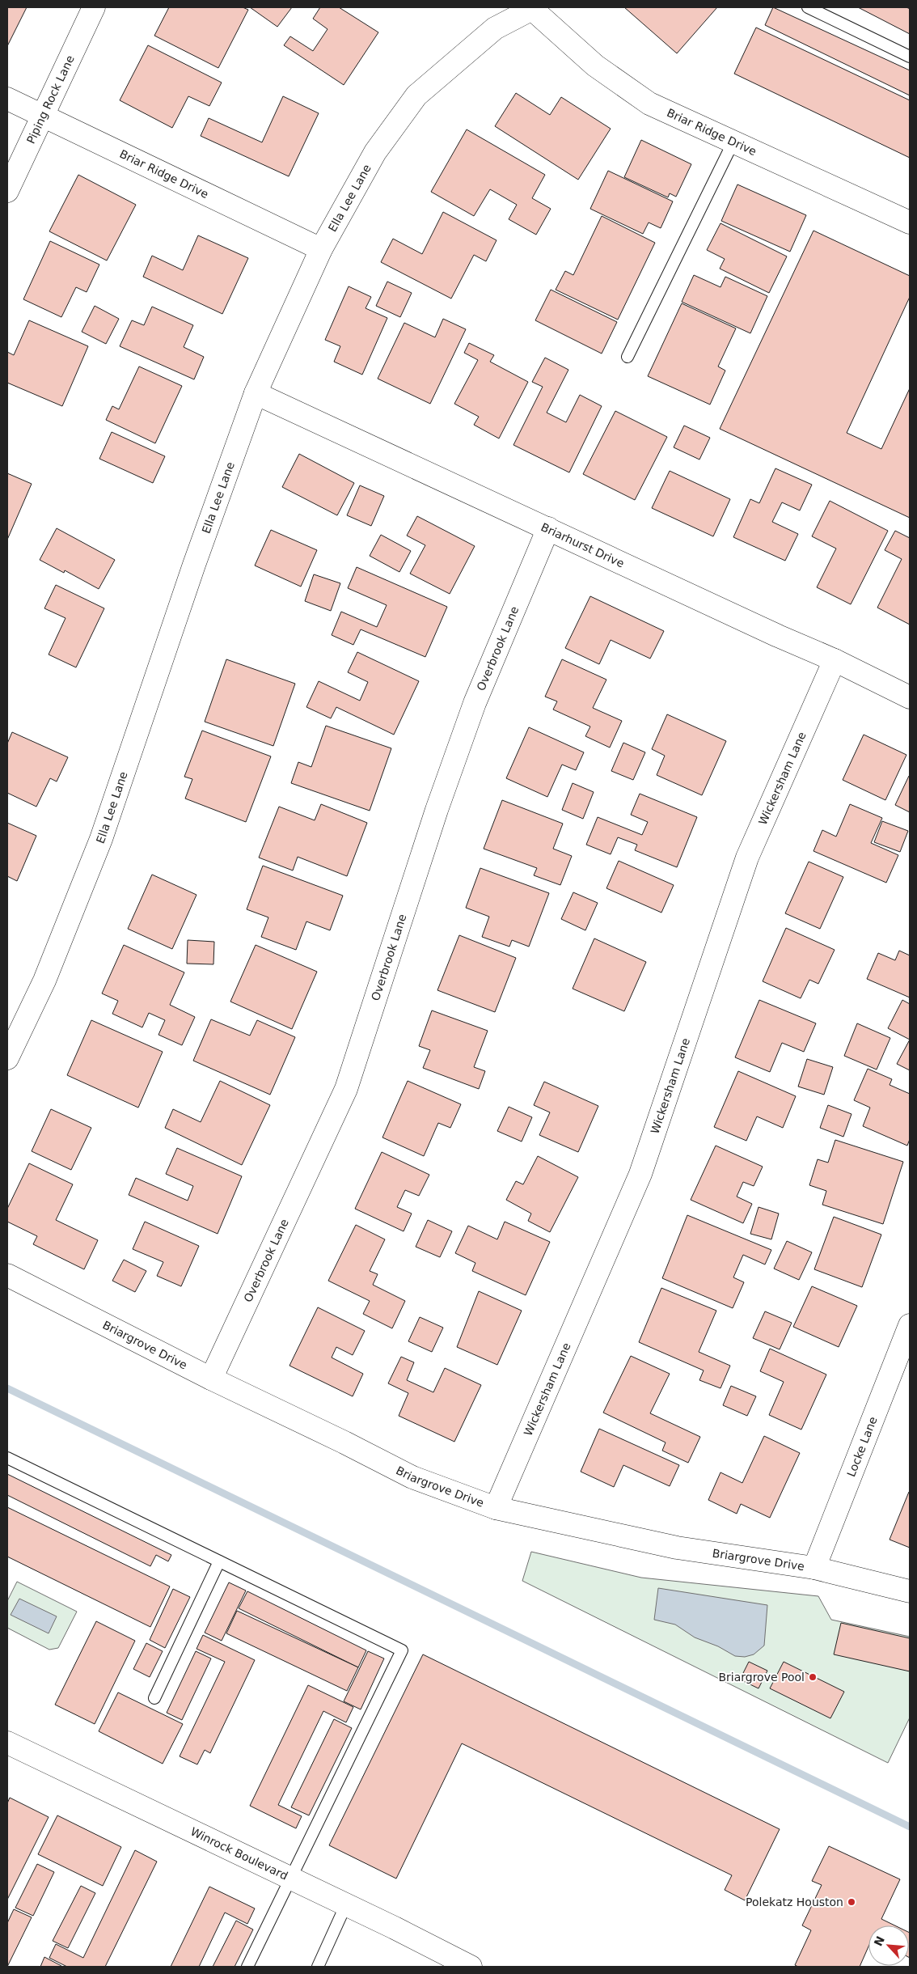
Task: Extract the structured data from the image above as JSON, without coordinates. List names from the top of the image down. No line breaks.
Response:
{"streets":{"street":["Piping Rock Lane","Briar Ridge Drive","Ella Lee Lane","Briarhurst Drive","Overbrook Lane","Wickersham Lane","Briargrove Drive","Locke Lane","Winrock Boulevard"]},"crossings":[["Piping Rock Lane","Briar Ridge Drive"],["Briar Ridge Drive","Ella Lee Lane"],["Ella Lee Lane","Briarhurst Drive"],["Briarhurst Drive","Overbrook Lane"],["Briarhurst Drive","Wickersham Lane"],["Overbrook Lane","Briargrove Drive"],["Wickersham Lane","Briargrove Drive"],["Briargrove Drive","Locke Lane"]],"places":["Briargrove Pool","Polekatz Houston"],"north":"top left"}
